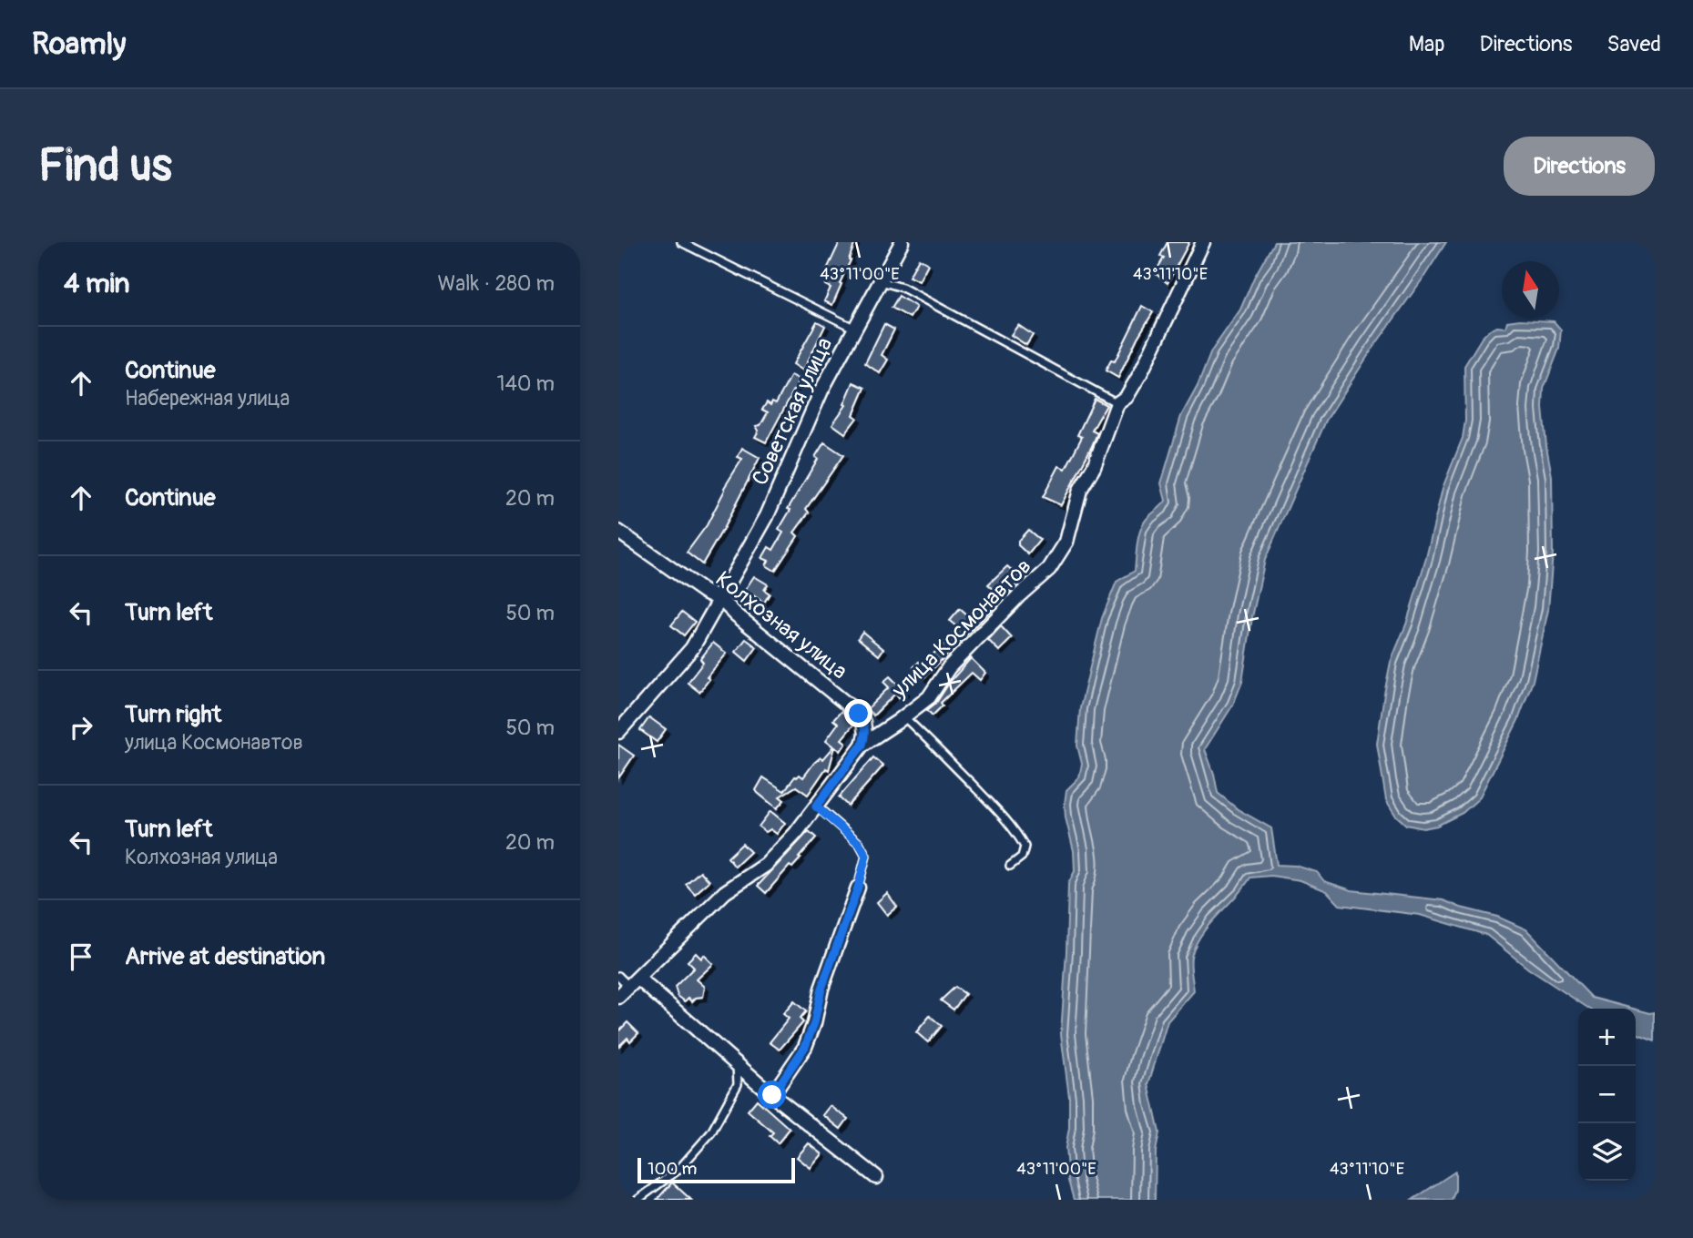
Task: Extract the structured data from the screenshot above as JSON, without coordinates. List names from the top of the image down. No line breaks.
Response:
{"streets":{"street":["Советская улица","Колхозная улица","улица Космонавтов"]},"crossings":[["Советская улица","Колхозная улица"],["Колхозная улица","улица Космонавтов"]],"scale_bar":"100 m","north":"top","page":{"header":"Roamly","nav":["Map","Directions","Saved"],"buttons":"Directions","title":"Find us","heading":["4 min","Walk · 280 m"],"list":[["Continue","Набережная улица","140 m"],["Continue","20 m"],["Turn left","50 m"],["Turn right","улица Космонавтов","50 m"],["Turn left","Колхозная улица","20 m"],"Arrive at destination"],"map_buttons":["+","−"],"scale":"100 m"},"coordinates":["43°11'00\"E","43°11'10\"E"]}
